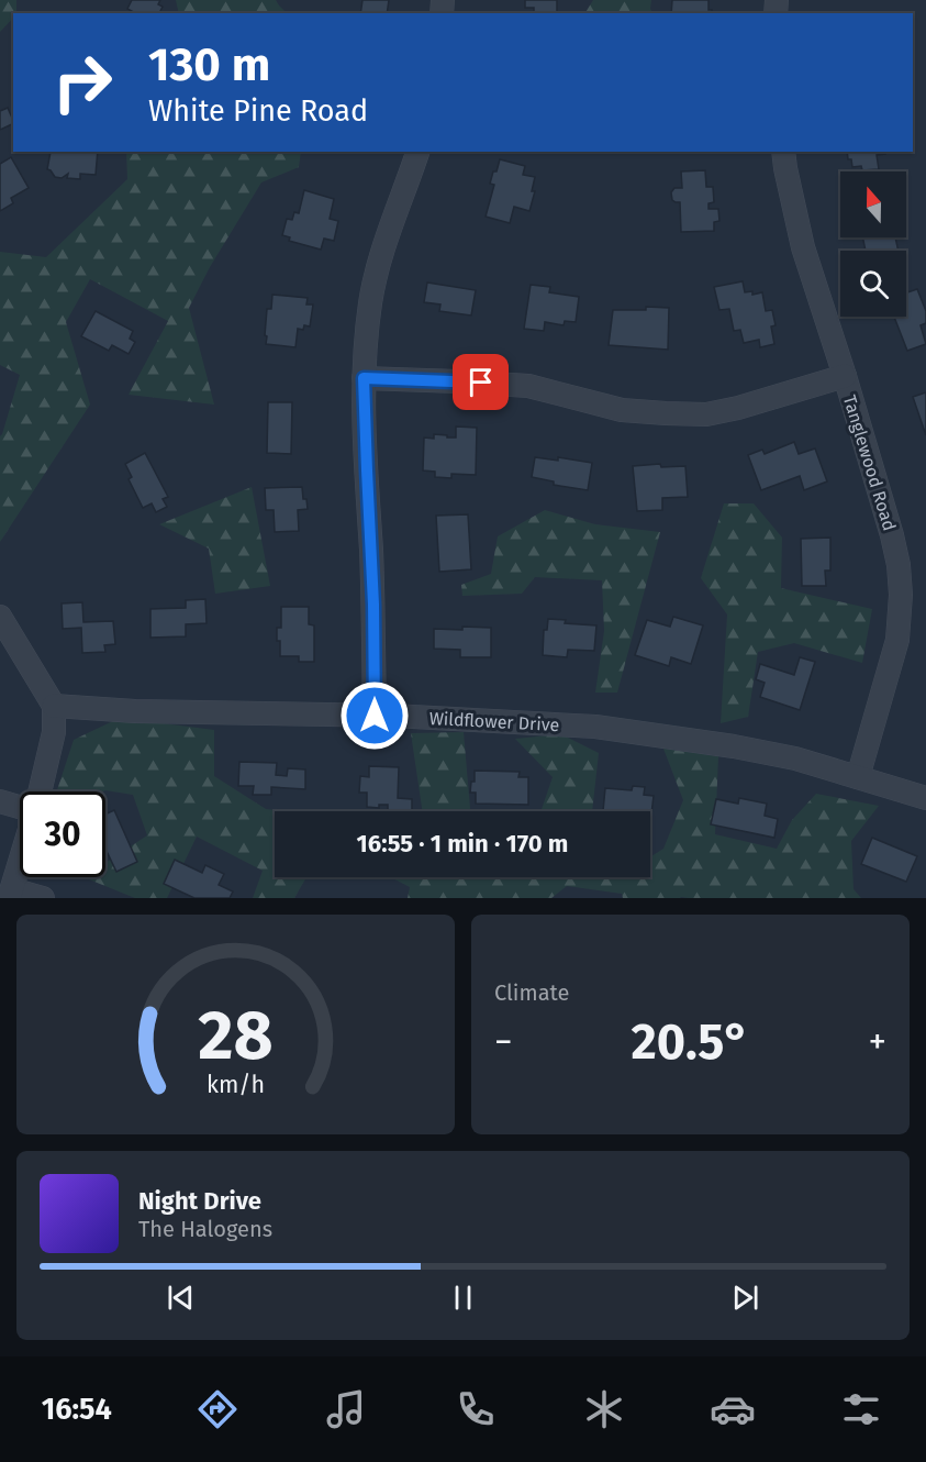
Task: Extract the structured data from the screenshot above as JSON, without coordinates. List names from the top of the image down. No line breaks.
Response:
{"streets":{"street":["Tanglewood Road","Wildflower Drive"]},"crossings":[["Tanglewood Road","Wildflower Drive"]],"north":"top","page":{"turn":["130 m","White Pine Road"],"limit":"30","trip":"16:55 · 1 min · 170 m","tile":"Climate","heat":["−","20.5°","+"],"song":["Night Drive","The Halogens"],"tabs":"16:54","gauge":["28","km/h"]}}
